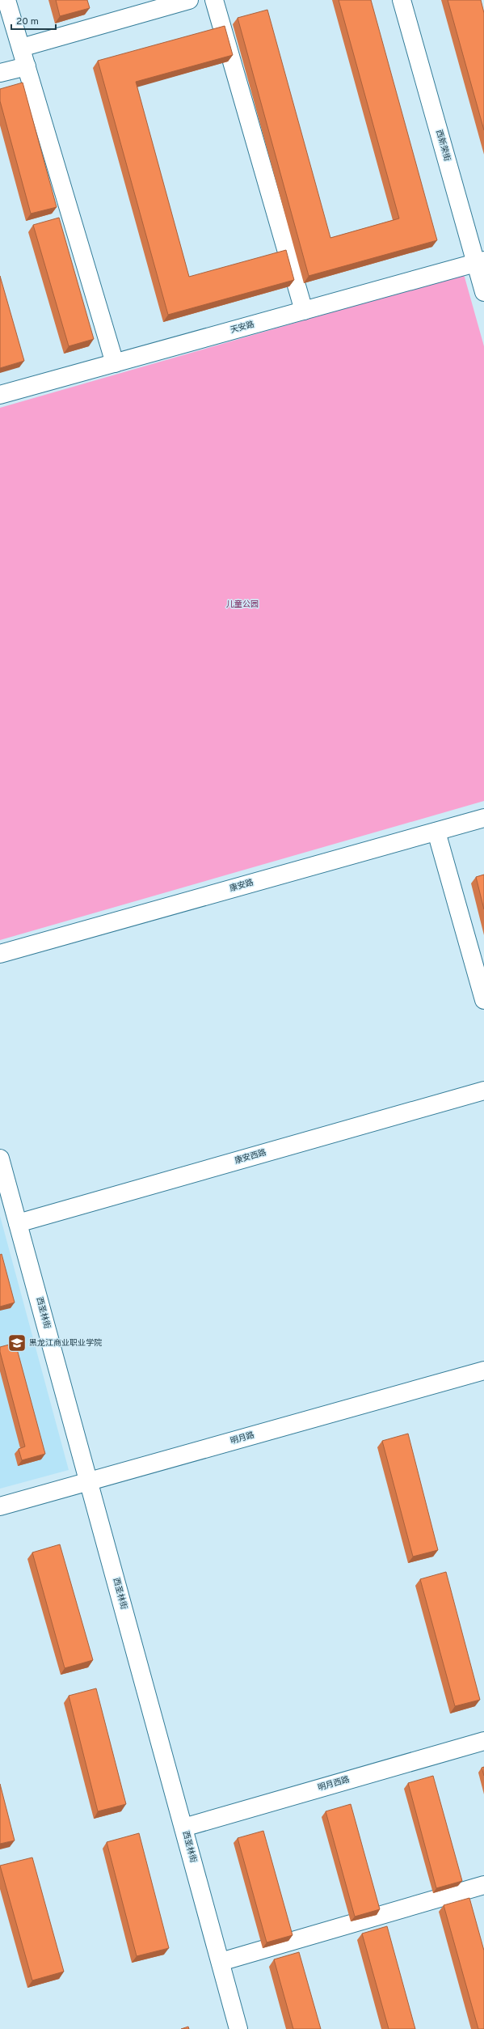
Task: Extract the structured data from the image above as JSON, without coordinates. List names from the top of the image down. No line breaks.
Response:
{"streets":{"street":["西新荣街","天安路","康安路","康安西路","西圣林街","明月路","明月西路"]},"crossings":[["西新荣街","天安路"],["康安西路","西圣林街"],["西圣林街","明月路"],["西圣林街","明月西路"]],"parks":["儿童公园"],"places":{"school or university":["黑龙江商业职业学院"]},"scale_bar":"20 m"}
